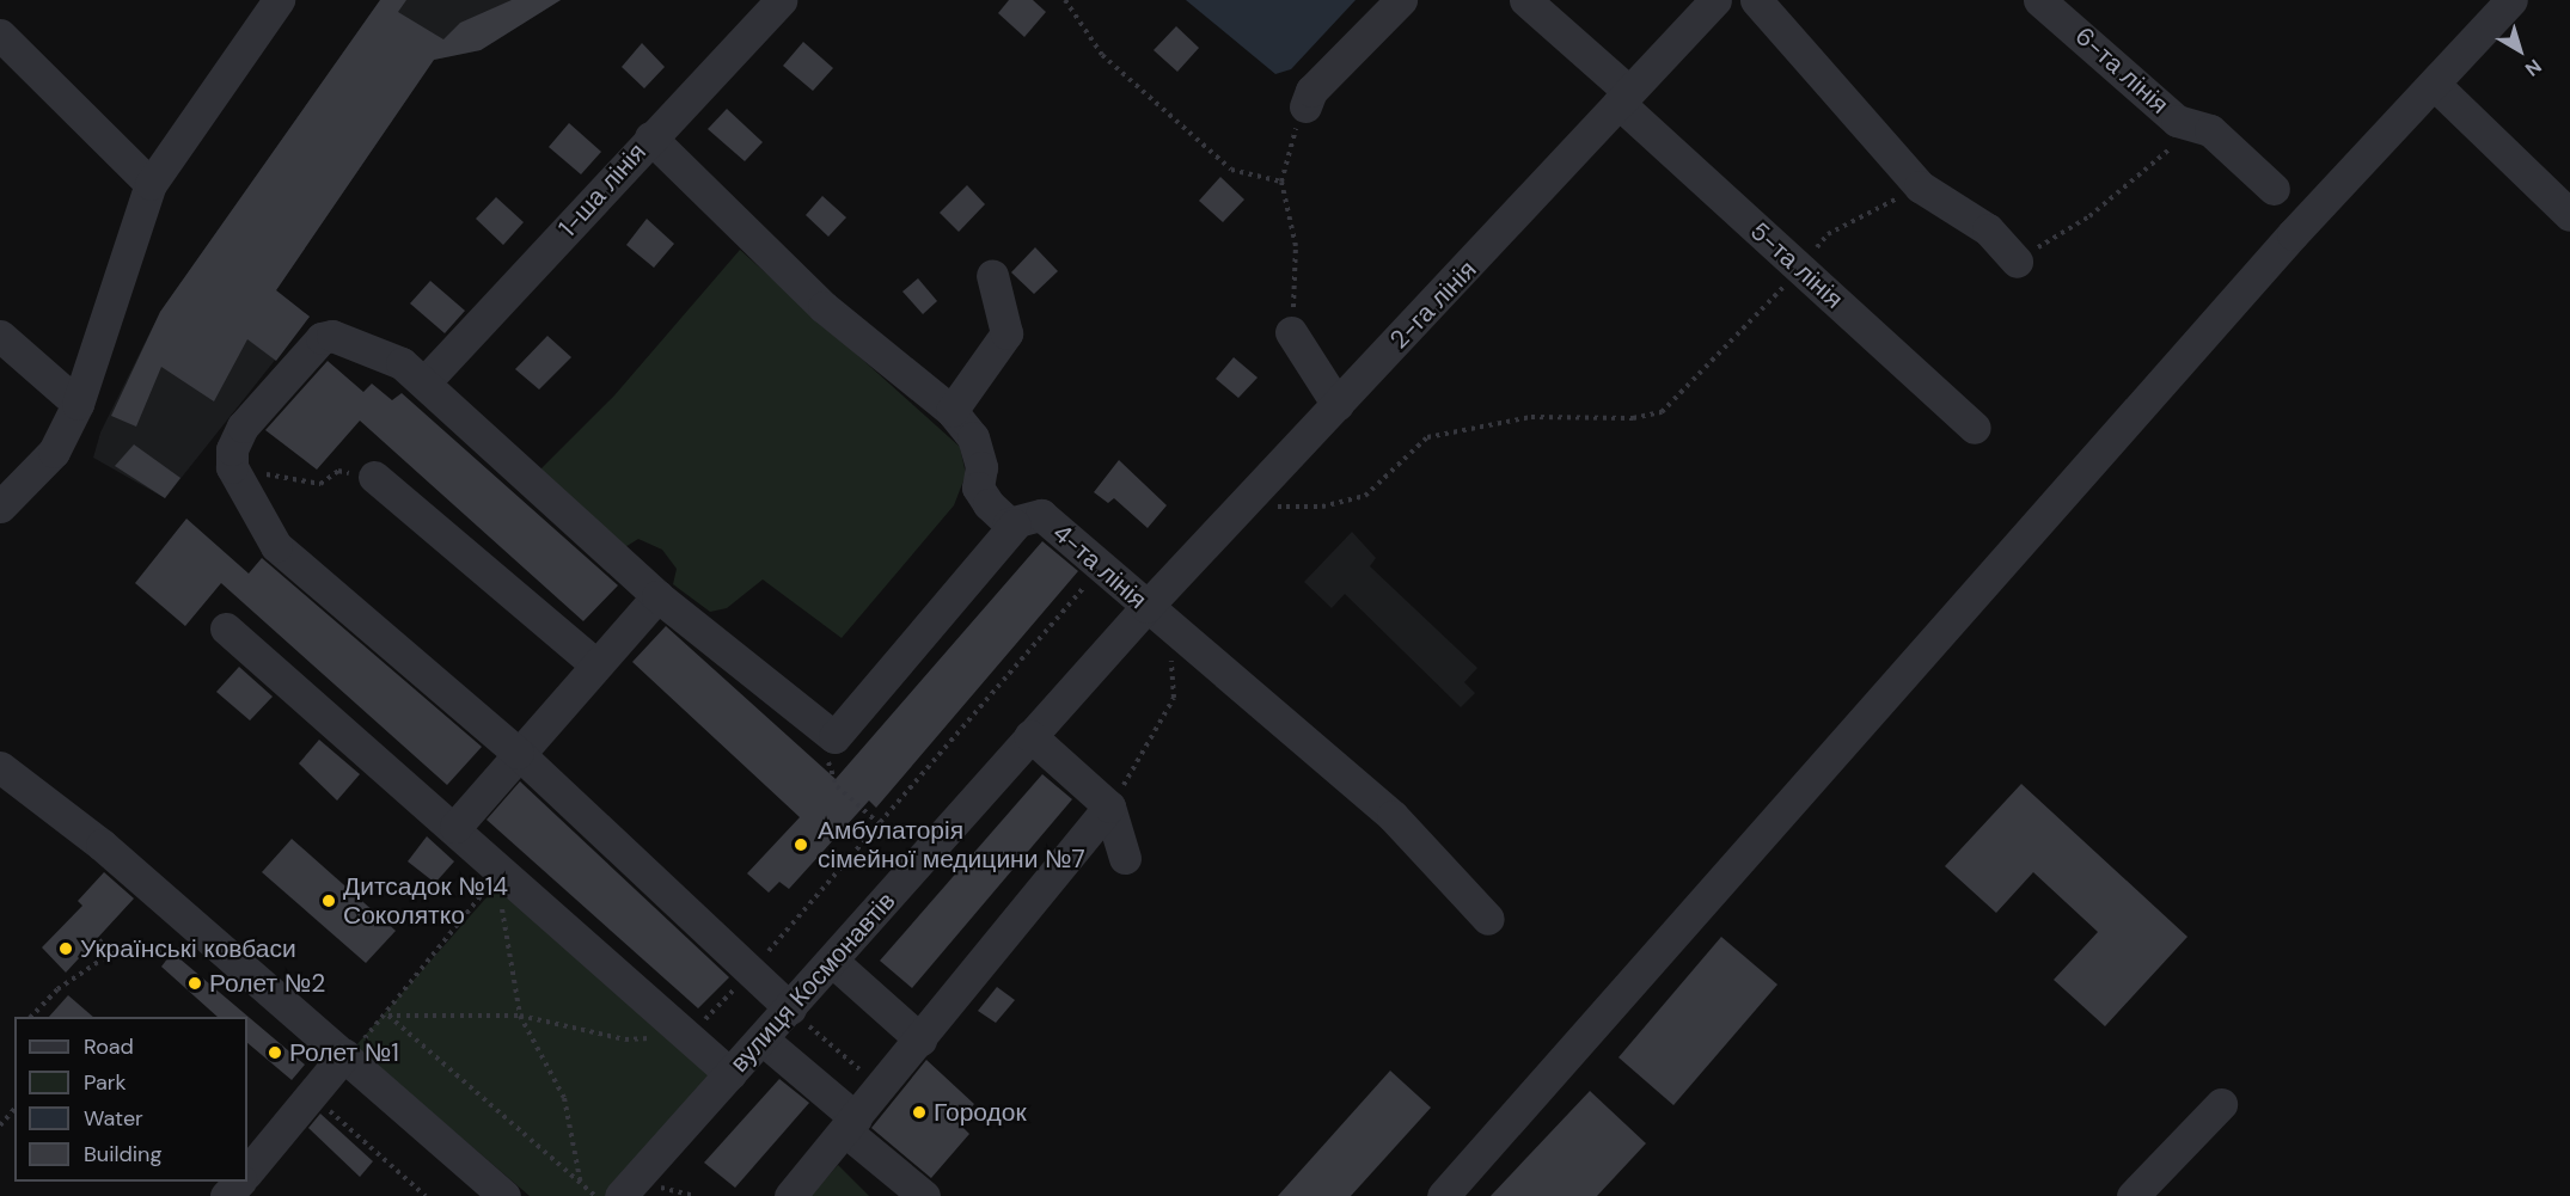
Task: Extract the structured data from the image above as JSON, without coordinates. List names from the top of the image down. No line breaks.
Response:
{"streets":{"street":["6-та лінія","1-ша лінія","5-та лінія","2-га лінія","4-та лінія","вулиця Космонавтів"]},"crossings":[["1-ша лінія","4-та лінія"],["5-та лінія","2-га лінія"],["2-га лінія","4-та лінія"],["2-га лінія","вулиця Космонавтів"],["4-та лінія","вулиця Космонавтів"]],"places":["Амбулаторія сімейної медицини №7","Дитсадок №14 Соколятко","Українські ковбаси","Ролет №2","Ролет №1","Городок"],"legend":["Road","Park","Water","Building"],"north":"bottom right"}
